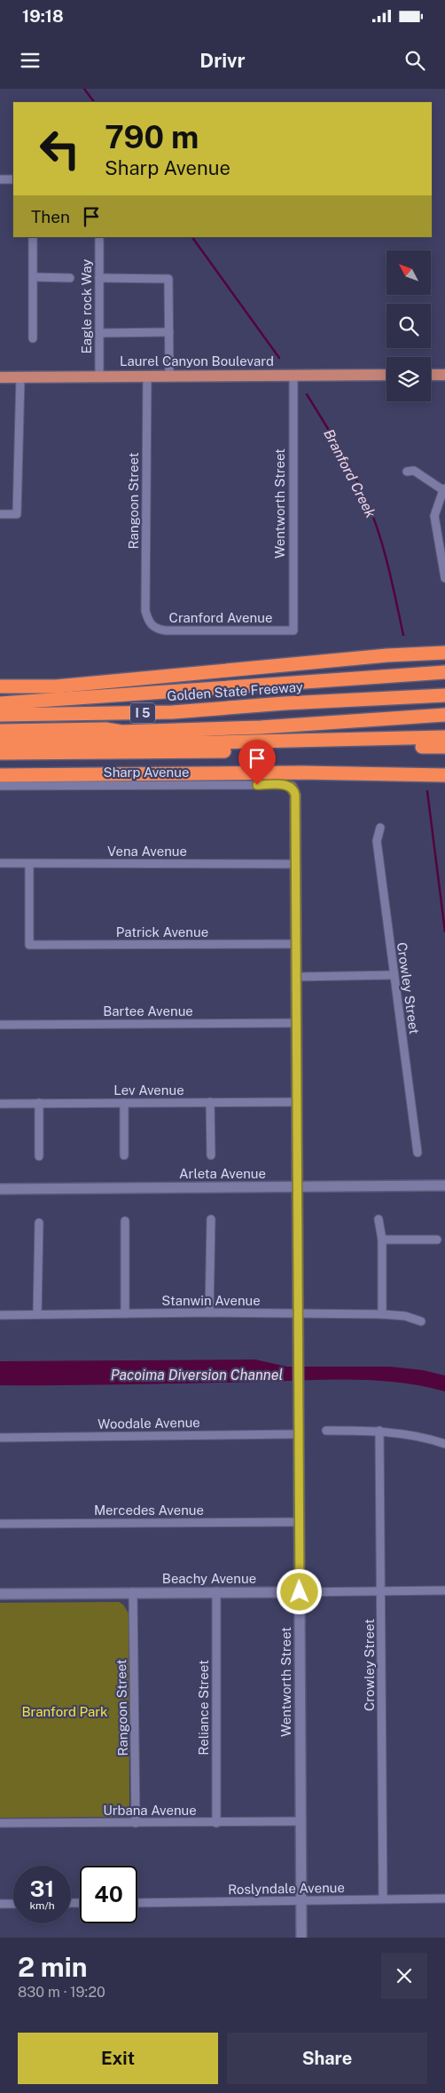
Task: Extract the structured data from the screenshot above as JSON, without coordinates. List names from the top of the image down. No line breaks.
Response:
{"streets":{"highway":["Golden State Freeway","I 5"],"main road":["Laurel Canyon Boulevard"],"street":["Eagle rock Way","Rangoon Street","Wentworth Street","Cranford Avenue","Sharp Avenue","Vena Avenue","Patrick Avenue","Crowley Street","Bartee Avenue","Lev Avenue","Arleta Avenue","Stanwin Avenue","Woodale Avenue","Mercedes Avenue","Beachy Avenue","Reliance Street","Urbana Avenue","Roslyndale Avenue"]},"crossings":[["Eagle rock Way","Laurel Canyon Boulevard"],["Laurel Canyon Boulevard","Rangoon Street"],["Laurel Canyon Boulevard","Wentworth Street"],["Rangoon Street","Cranford Avenue"],["Rangoon Street","Beachy Avenue"],["Rangoon Street","Urbana Avenue"],["Wentworth Street","Cranford Avenue"],["Wentworth Street","Sharp Avenue"],["Wentworth Street","Vena Avenue"],["Wentworth Street","Patrick Avenue"],["Wentworth Street","Bartee Avenue"],["Wentworth Street","Lev Avenue"],["Wentworth Street","Arleta Avenue"],["Wentworth Street","Stanwin Avenue"],["Wentworth Street","Woodale Avenue"],["Wentworth Street","Mercedes Avenue"],["Wentworth Street","Beachy Avenue"],["Wentworth Street","Urbana Avenue"],["Wentworth Street","Roslyndale Avenue"],["Vena Avenue","Patrick Avenue"],["Crowley Street","Beachy Avenue"],["Crowley Street","Roslyndale Avenue"],["Beachy Avenue","Reliance Street"],["Reliance Street","Urbana Avenue"]],"water":["Branford Creek","Pacoima Diversion Channel"],"parks":["Branford Park"],"north":"top left","page":{"status":"19:18","header":"Drivr","turn":["790 m","Sharp Avenue"],"then":"Then","speed":"31 km/h","limit":"40","heading":["2 min","830 m · 19:20"],"buttons":["Exit","Share"]}}
